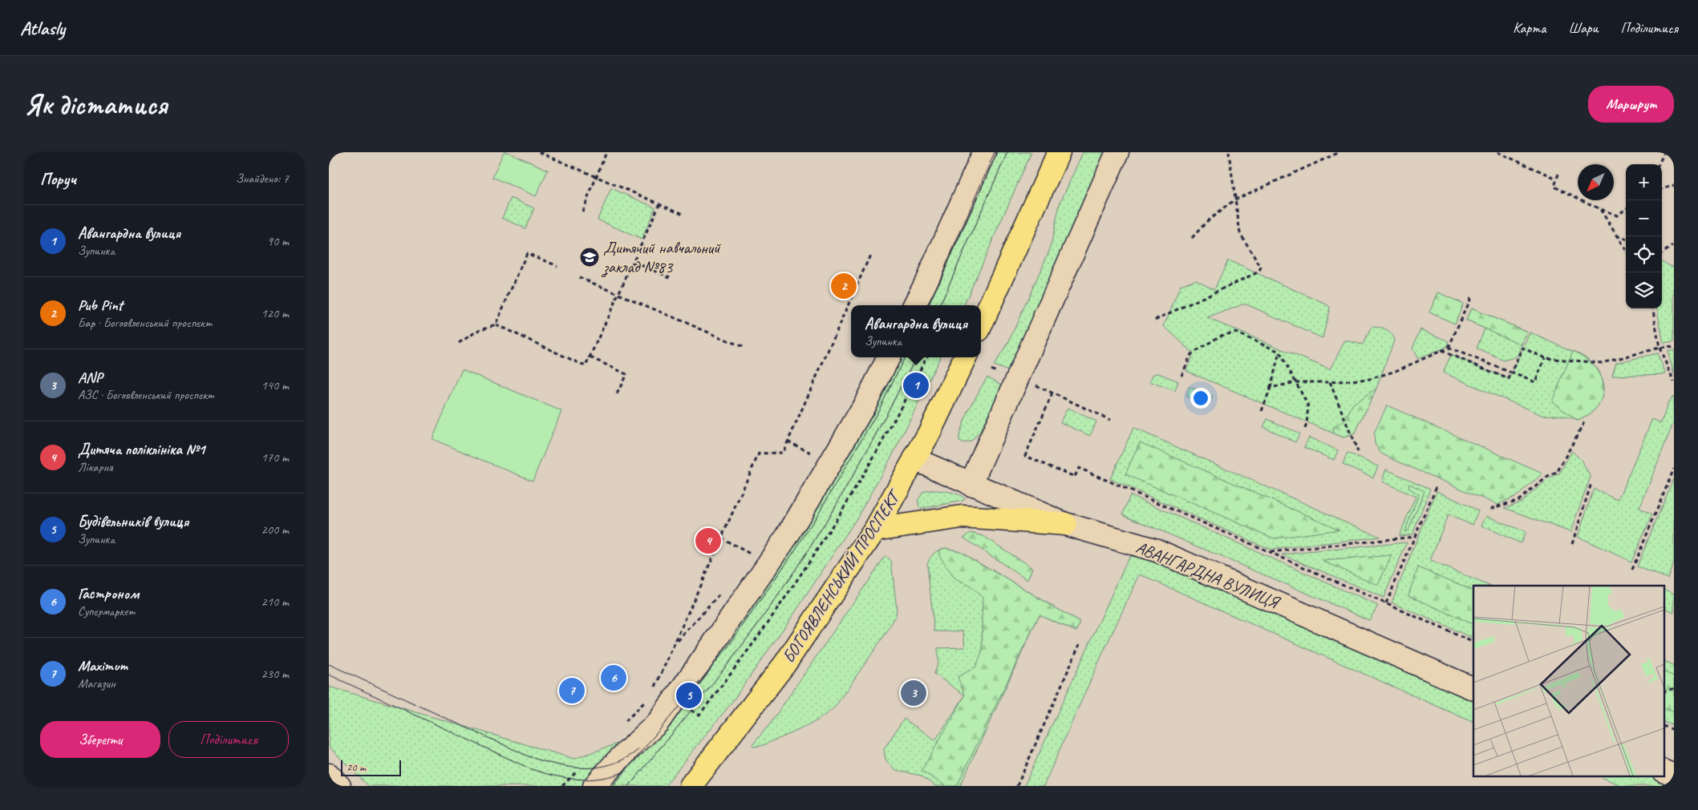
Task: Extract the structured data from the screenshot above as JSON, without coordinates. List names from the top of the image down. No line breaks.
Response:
{"streets":{"main road":["БОГОЯВЛЕНСЬКИЙ ПРОСПЕКТ"],"street":["АВАНГАРДНА ВУЛИЦЯ"]},"crossings":[["АВАНГАРДНА ВУЛИЦЯ","БОГОЯВЛЕНСЬКИЙ ПРОСПЕКТ"]],"places":{"school or university":["Дитячий навчальний заклад №83"]},"scale_bar":"20 m","north":"bottom left","page":{"header":"Atlasly","nav":["Карта","Шари","Поділитися"],"buttons":["Маршрут",["Зберегти","Поділитися"]],"title":"Як дістатися","heading":["Поруч","Знайдено: 7"],"map_buttons":["+","−"],"list":[{"mark":"1","name":"Авангардна вулиця","note":"Зупинка","value":"90 m"},{"mark":"2","name":"Pub Pint","note":"Бар · Богоявленський проспект","value":"120 m"},{"mark":"3","name":"ANP","note":"АЗС · Богоявленський проспект","value":"140 m"},{"mark":"4","name":"Дитяча поліклініка №1","note":"Лікарня","value":"170 m"},{"mark":"5","name":"Будівельників вулиця","note":"Зупинка","value":"200 m"},{"mark":"6","name":"Гастроном","note":"Супермаркет","value":"210 m"},{"mark":"7","name":"Maximum","note":"Магазин","value":"230 m"}],"pins":["2","1","4","6","7","3","5"],"popup":["Авангардна вулиця","Зупинка"],"scale":"20 m"}}
